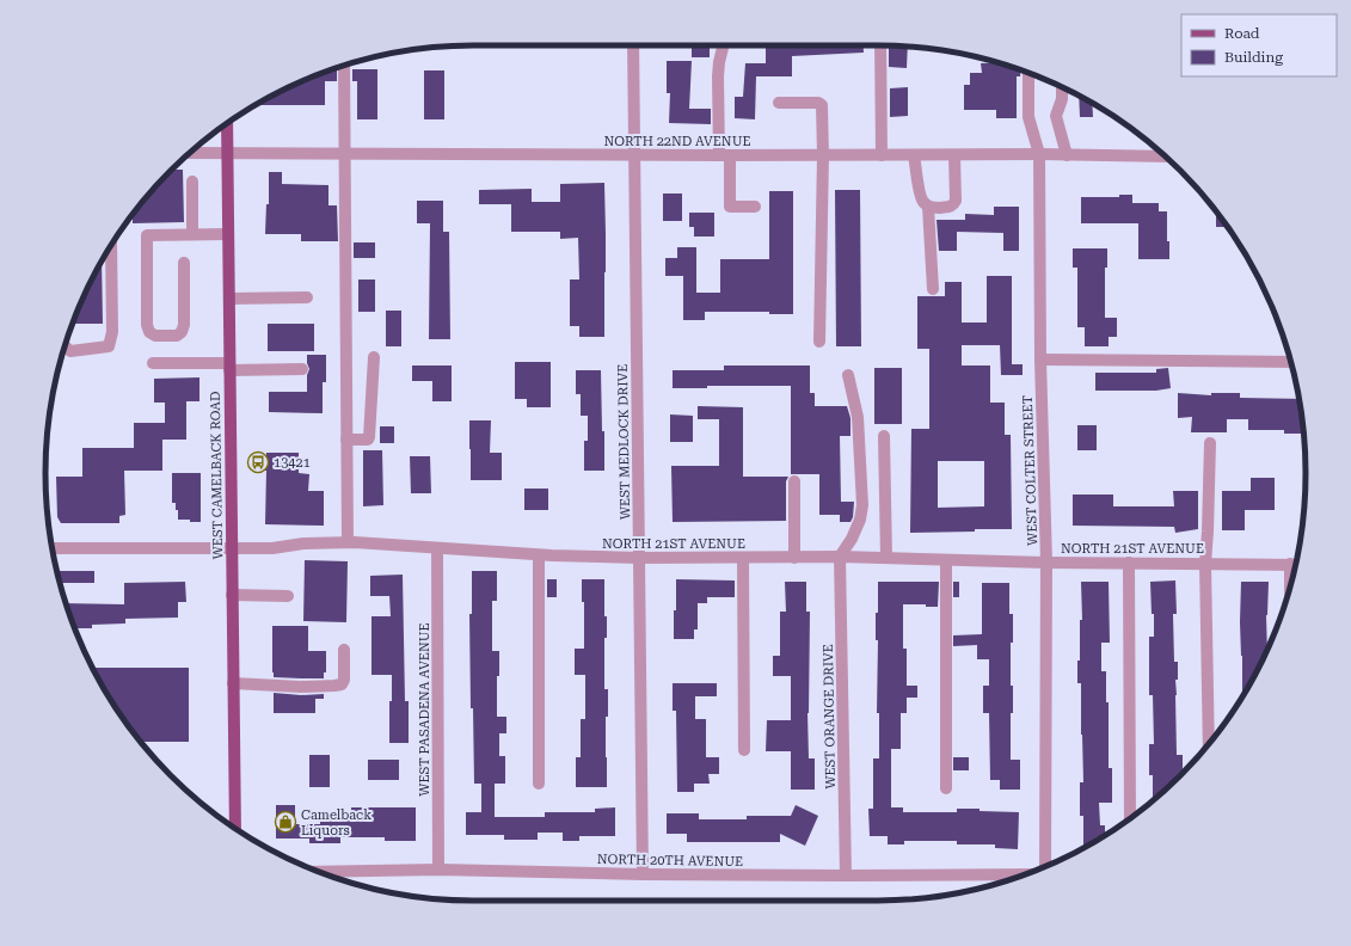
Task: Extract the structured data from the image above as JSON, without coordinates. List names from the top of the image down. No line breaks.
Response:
{"streets":{"main road":["WEST CAMELBACK ROAD"],"street":["NORTH 22ND AVENUE","WEST MEDLOCK DRIVE","WEST COLTER STREET","NORTH 21ST AVENUE","WEST PASADENA AVENUE","WEST ORANGE DRIVE","NORTH 20TH AVENUE"]},"crossings":[["NORTH 22ND AVENUE","WEST MEDLOCK DRIVE"],["NORTH 22ND AVENUE","WEST COLTER STREET"],["NORTH 22ND AVENUE","WEST CAMELBACK ROAD"],["WEST MEDLOCK DRIVE","NORTH 21ST AVENUE"],["WEST MEDLOCK DRIVE","NORTH 20TH AVENUE"],["WEST COLTER STREET","NORTH 21ST AVENUE"],["WEST CAMELBACK ROAD","NORTH 21ST AVENUE"],["NORTH 21ST AVENUE","WEST PASADENA AVENUE"],["NORTH 21ST AVENUE","WEST ORANGE DRIVE"],["WEST PASADENA AVENUE","NORTH 20TH AVENUE"],["WEST ORANGE DRIVE","NORTH 20TH AVENUE"]],"places":{"bus stop":["13421"],"shop":["Camelback Liquors"]},"legend":["Road","Building"]}
